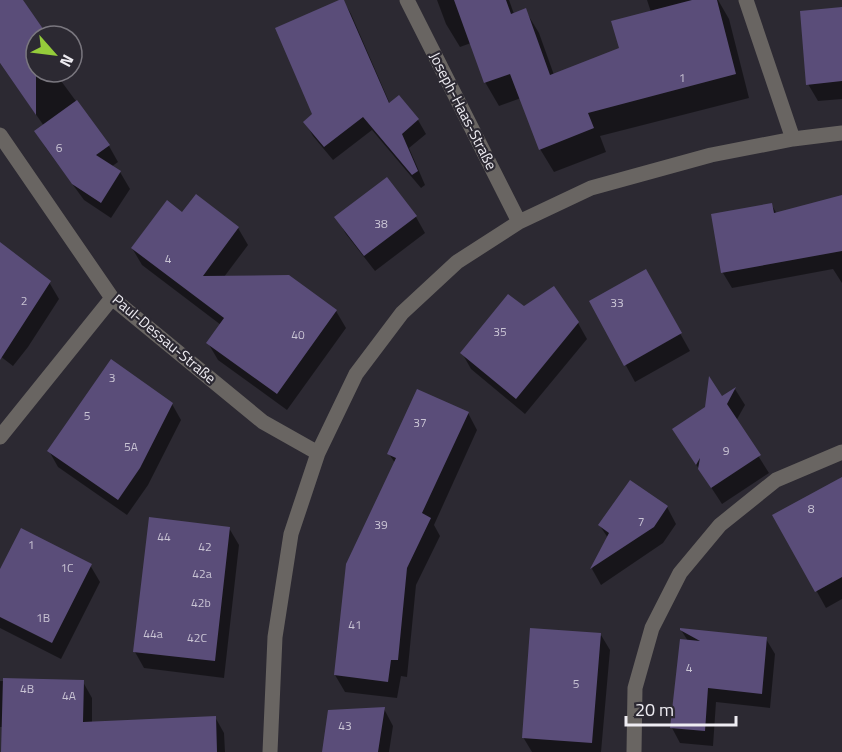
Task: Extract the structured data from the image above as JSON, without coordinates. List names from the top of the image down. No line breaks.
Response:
{"streets":{"street":["Joseph-Haas-Straße","Paul-Dessau-Straße"]},"house_numbers":["1","6","38","4","2","33","35","40","3","5","37","5A","9","8","7","39","44","1","42","1C","42a","42b","1B","41","44a","42C","4","5","4B","4A","43"],"scale_bar":"20 m","north":"bottom right"}
